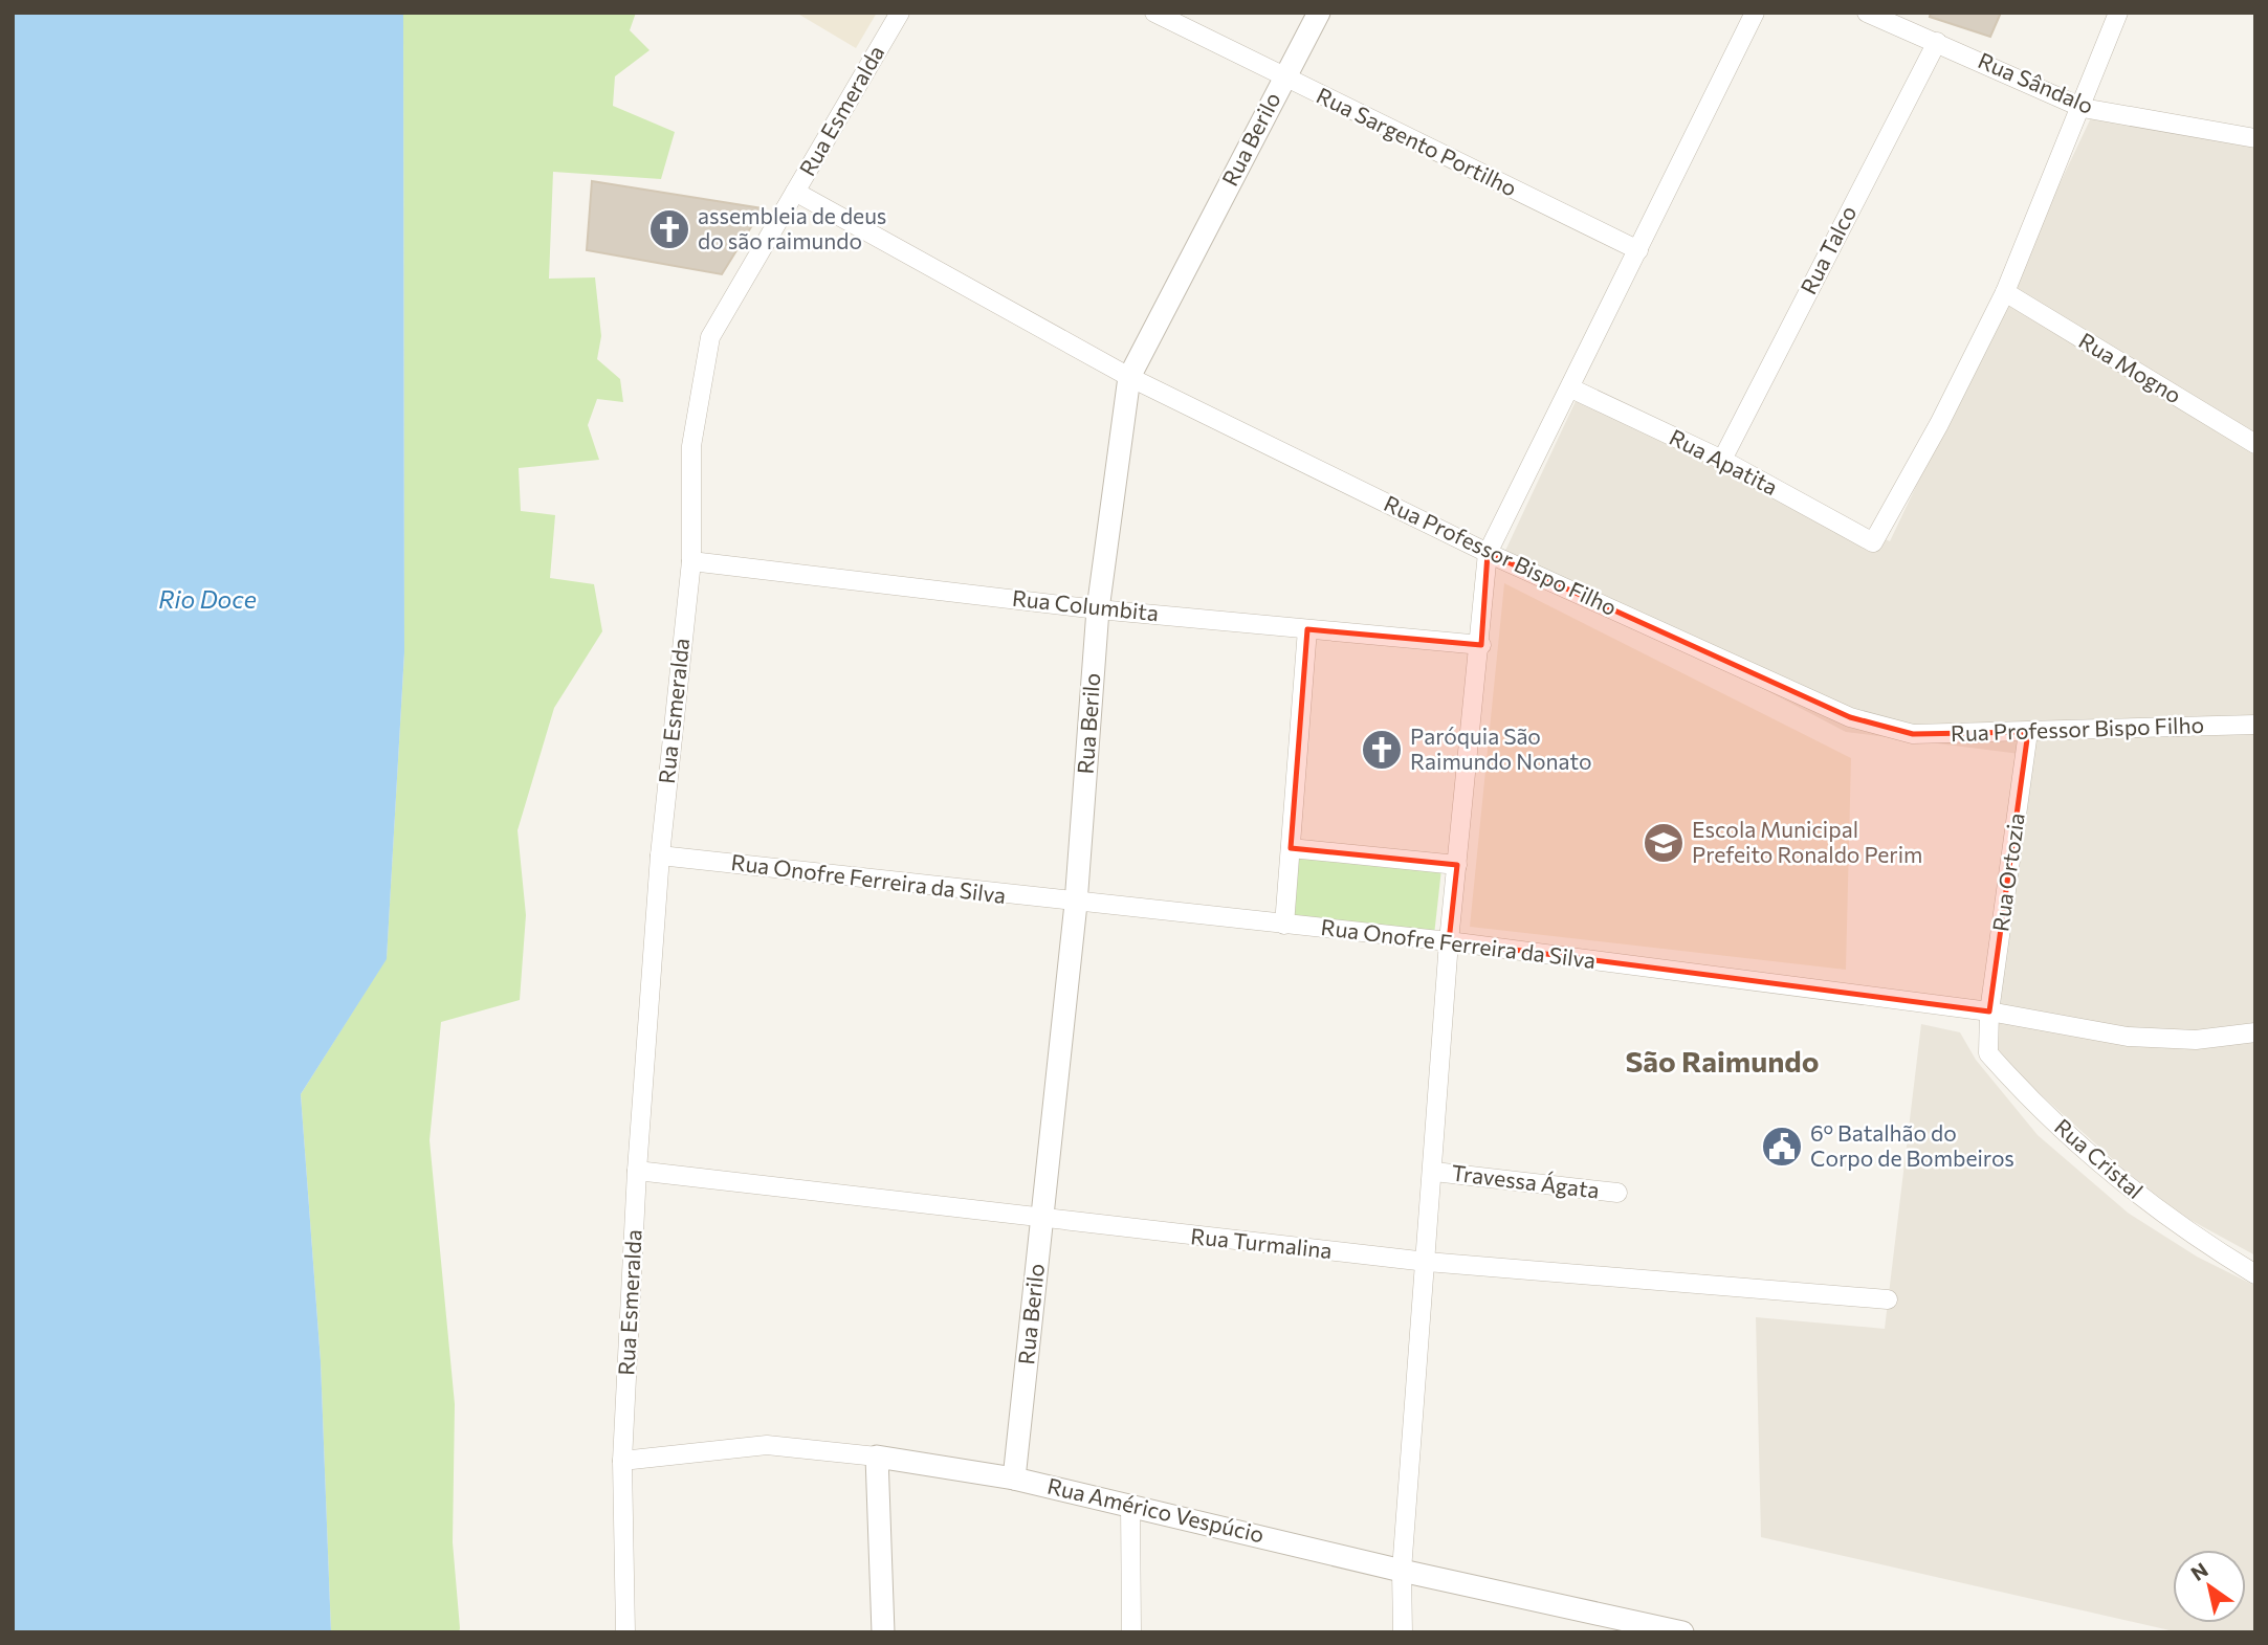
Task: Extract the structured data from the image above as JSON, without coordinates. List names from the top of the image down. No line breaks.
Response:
{"streets":{"street":["Rua Sândalo","Rua Esmeralda","Rua Berilo","Rua Sargento Portilho","Rua Talco","Rua Mogno","Rua Apatita","Rua Professor Bispo Filho","Rua Columbita","Rua Ortozia","Rua Onofre Ferreira da Silva","Rua Cristal","Travessa Ágata","Rua Turmalina","Rua Américo Vespúcio"]},"crossings":[["Rua Sândalo","Rua Talco"],["Rua Esmeralda","Rua Professor Bispo Filho"],["Rua Esmeralda","Rua Columbita"],["Rua Esmeralda","Rua Onofre Ferreira da Silva"],["Rua Esmeralda","Rua Turmalina"],["Rua Esmeralda","Rua Américo Vespúcio"],["Rua Berilo","Rua Sargento Portilho"],["Rua Berilo","Rua Professor Bispo Filho"],["Rua Berilo","Rua Columbita"],["Rua Berilo","Rua Onofre Ferreira da Silva"],["Rua Berilo","Rua Turmalina"],["Rua Berilo","Rua Américo Vespúcio"],["Rua Talco","Rua Apatita"],["Rua Mogno","Rua Apatita"],["Rua Professor Bispo Filho","Rua Ortozia"],["Rua Ortozia","Rua Onofre Ferreira da Silva"],["Rua Ortozia","Rua Cristal"],["Rua Onofre Ferreira da Silva","Rua Cristal"]],"districts":["São Raimundo"],"water":["Rio Doce"],"places":{"church":["assembleia de deus do são raimundo","Paróquia São Raimundo Nonato"],"school or university":["Escola Municipal Prefeito Ronaldo Perim"],"public building":["6º Batalhão do Corpo de Bombeiros"]},"north":"top left"}
